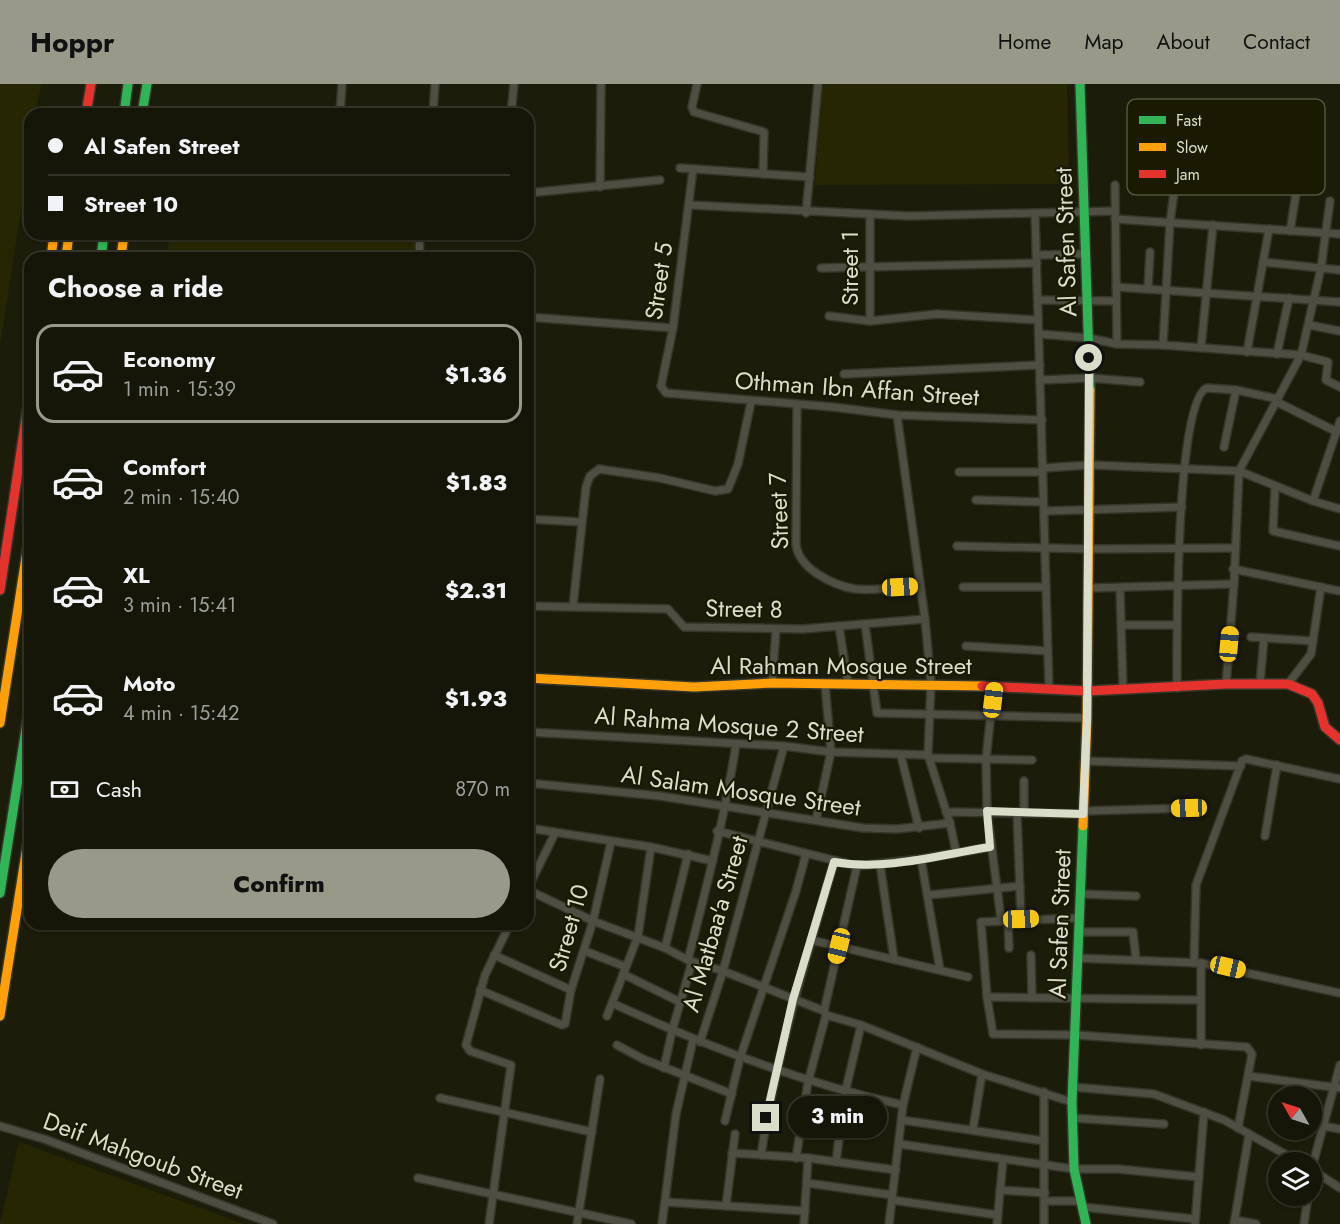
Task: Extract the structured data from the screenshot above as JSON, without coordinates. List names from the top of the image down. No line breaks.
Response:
{"streets":{"main road":["Al Safen Street","Al Rahman Mosque Street"],"street":["Street 1","Street 5","Othman Ibn Affan Street","Street 7","Street 8","Al Rahma Mosque 2 Street","Al Salam Mosque Street","Al Matbaa'a Street","Street 10","Deif Mahgoub Street"]},"crossings":[["Al Safen Street","Al Rahman Mosque Street"],["Street 5","Othman Ibn Affan Street"],["Othman Ibn Affan Street","Street 7"],["Al Rahma Mosque 2 Street","Al Matbaa'a Street"],["Al Salam Mosque Street","Al Matbaa'a Street"]],"legend":["Fast","Slow","Jam"],"north":"top left","page":{"header":"Hoppr","nav":["Home","Map","About","Contact"],"banner":["Al Safen Street","Street 10"],"heading":"Choose a ride","list":[{"name":"Economy","note":"1 min · 15:39","value":"$1.36"},{"name":"Comfort","note":"2 min · 15:40","value":"$1.83"},{"name":"XL","note":"3 min · 15:41","value":"$2.31"},{"name":"Moto","note":"4 min · 15:42","value":"$1.93"}],"pay":["Cash","870 m"],"buttons":"Confirm","bubble":"3 min"}}
